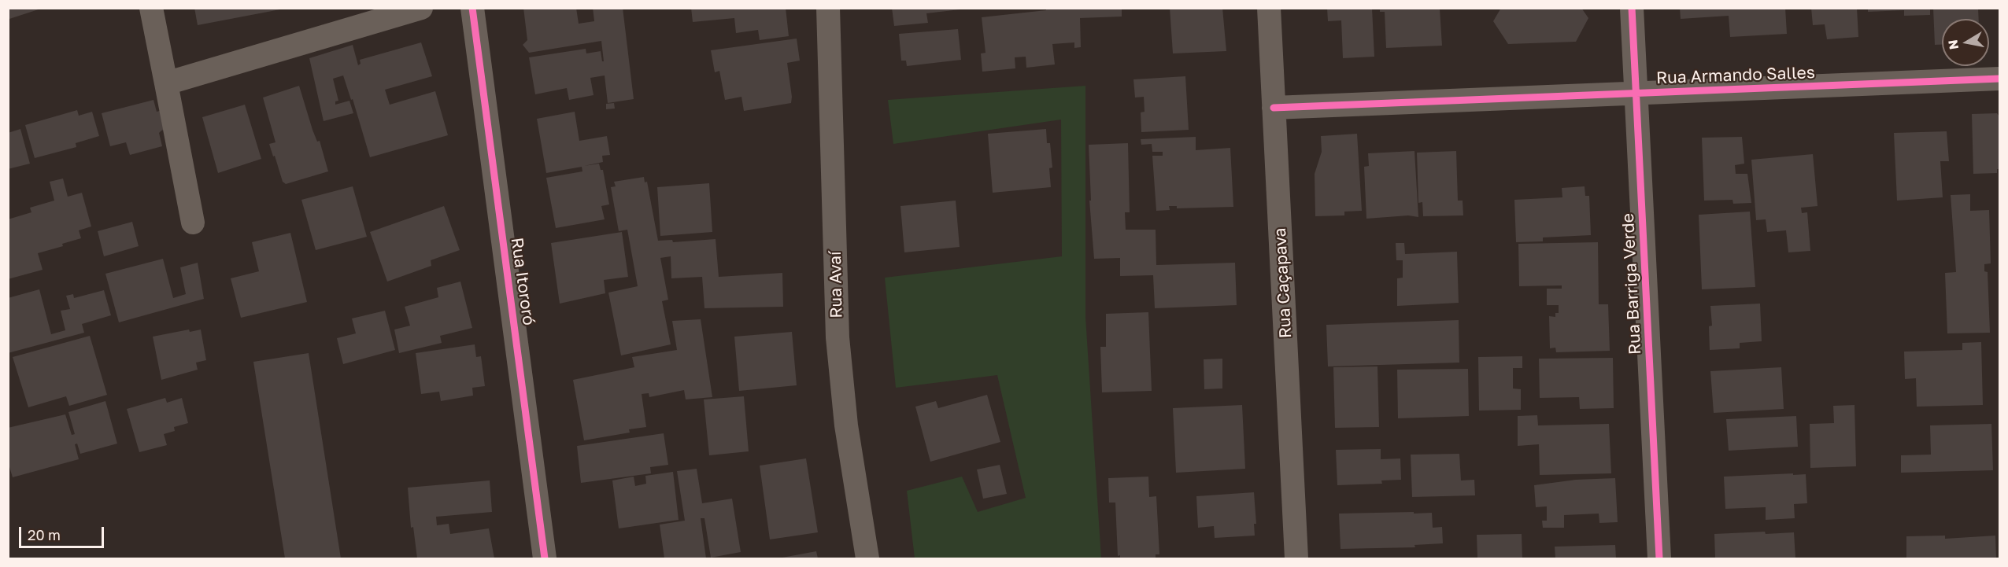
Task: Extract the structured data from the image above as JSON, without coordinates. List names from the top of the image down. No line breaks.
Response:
{"streets":{"street":["Rua Armando Salles","Rua Itororó","Rua Caçapava","Rua Barriga Verde","Rua Avaí"]},"crossings":[["Rua Armando Salles","Rua Caçapava"],["Rua Armando Salles","Rua Barriga Verde"]],"scale_bar":"20 m","north":"left"}
